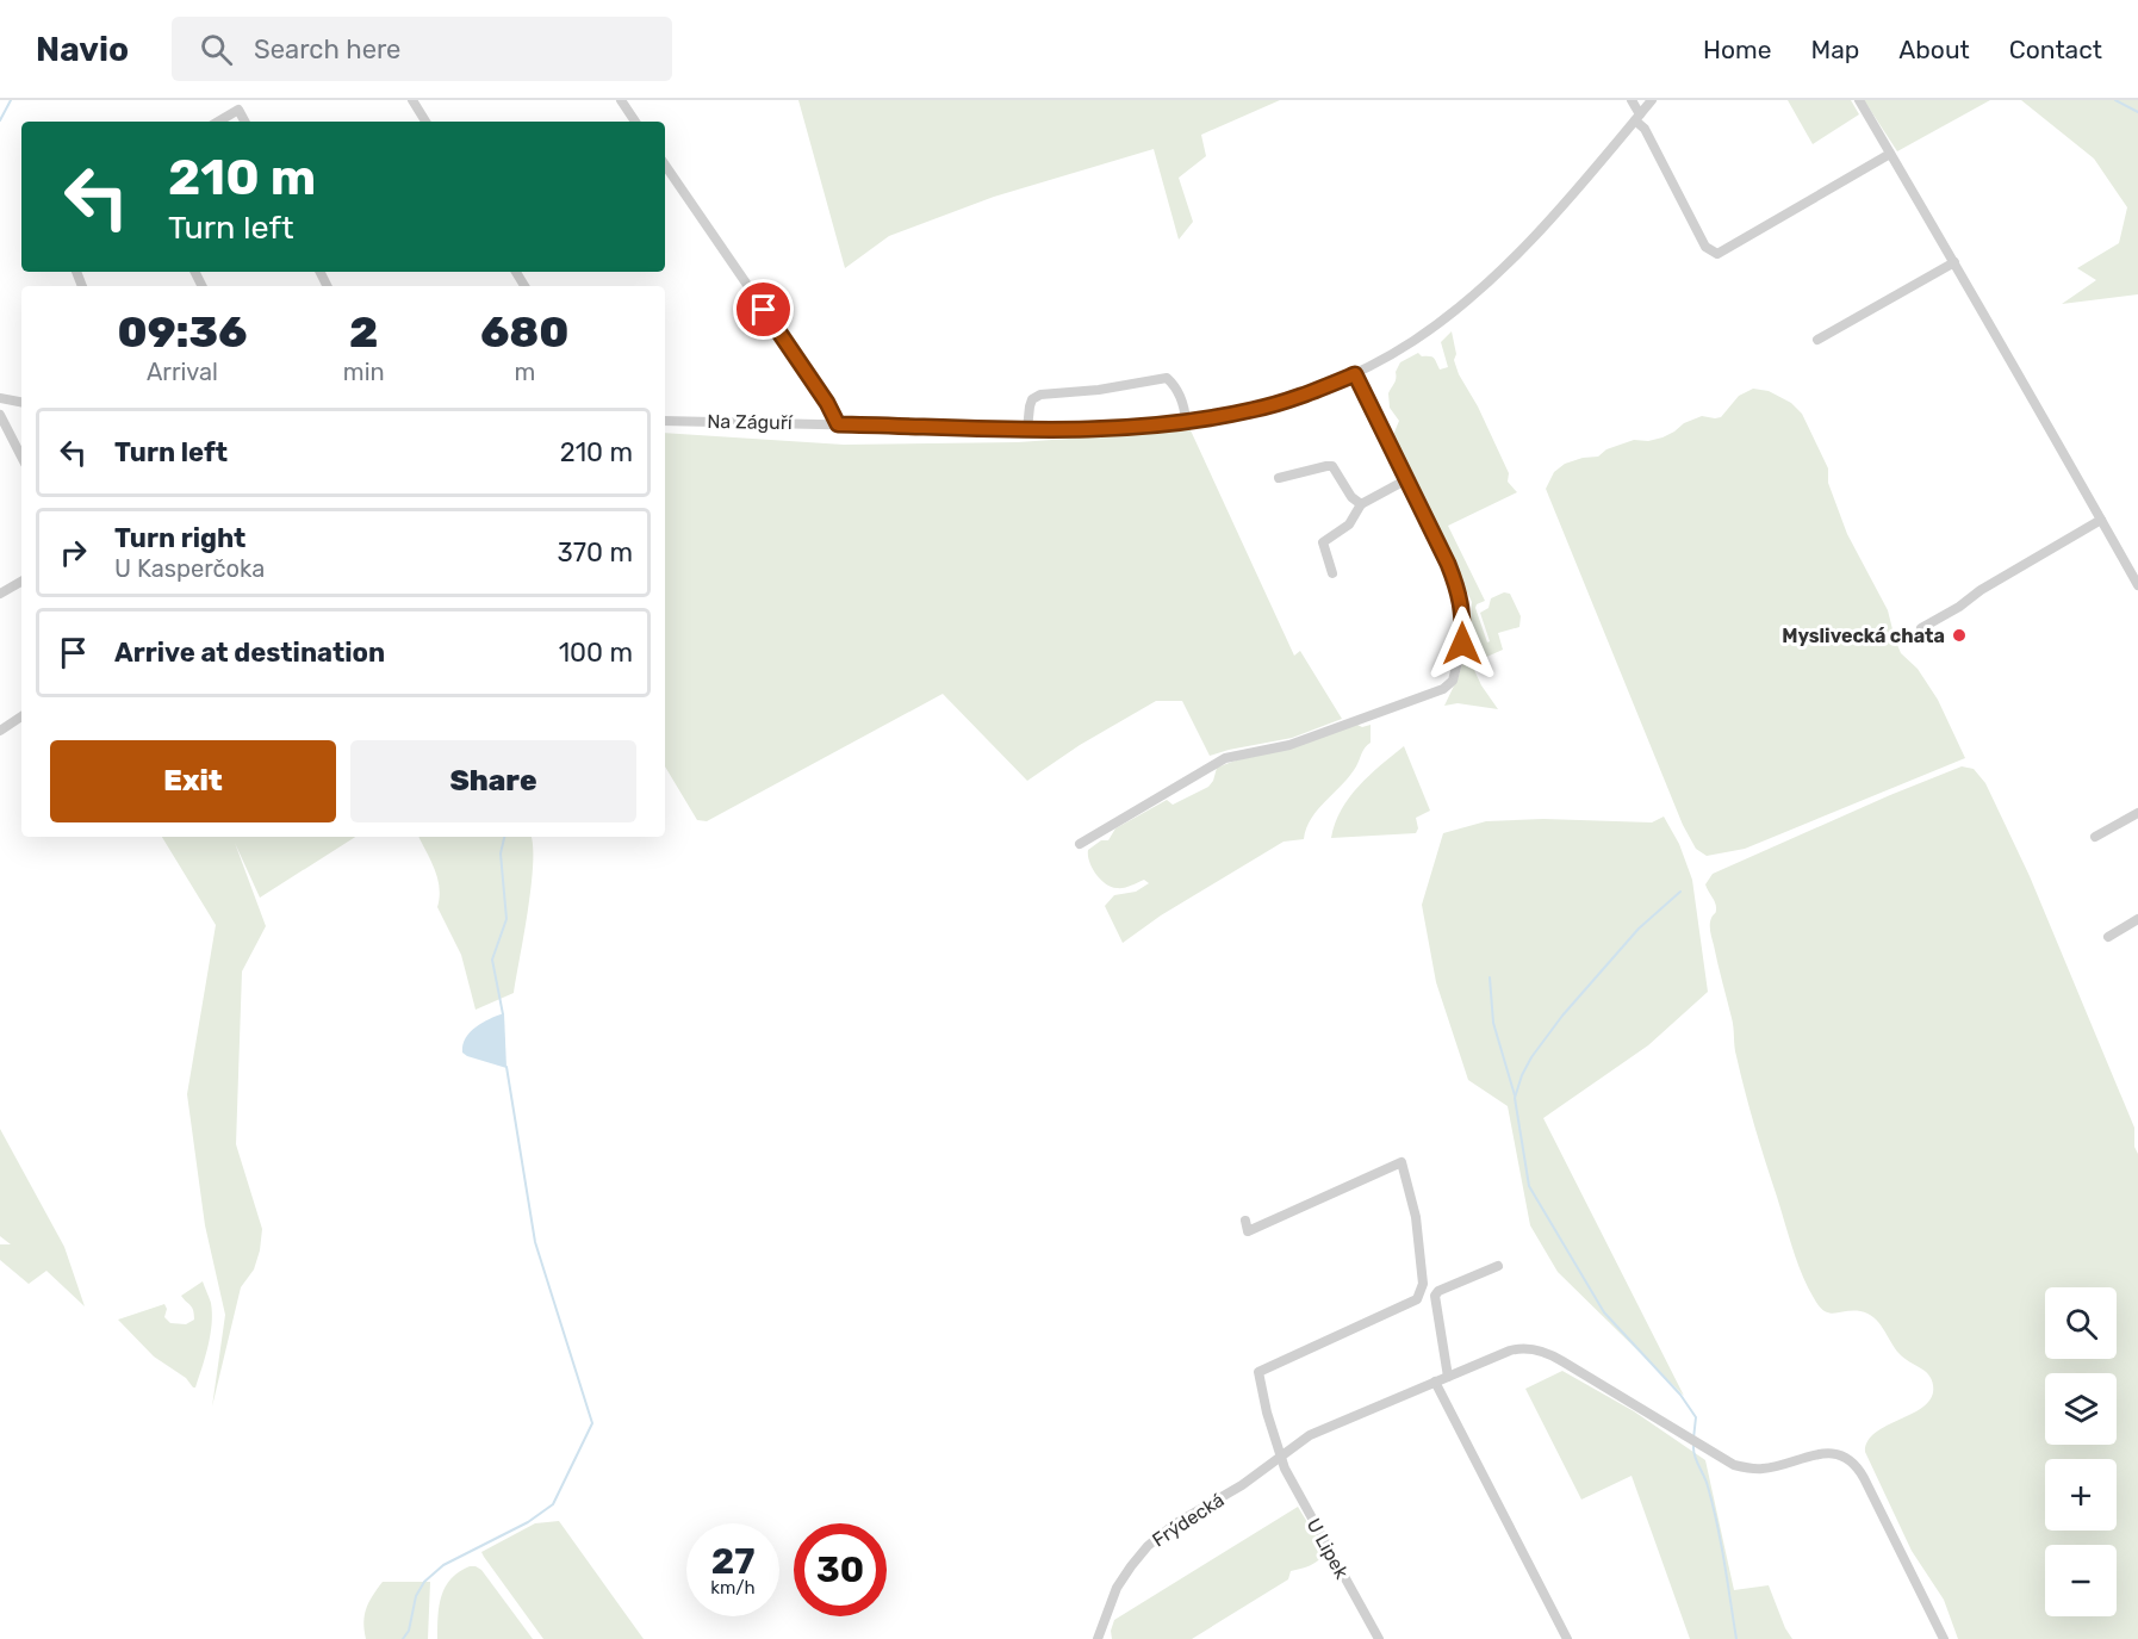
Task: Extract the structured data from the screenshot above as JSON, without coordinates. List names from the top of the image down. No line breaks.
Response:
{"streets":{"street":["Na Záguří","Frýdecká","U Lipek"]},"crossings":[["Frýdecká","U Lipek"]],"places":["Myslivecká chata"],"page":{"header":"Navio","search":"Search here","nav":["Home","Map","About","Contact"],"turn":["210 m","Turn left"],"eta":["09:36","Arrival","2","min","680","m"],"list":[{"name":"Turn left","value":"210 m"},{"name":"Turn right","note":"U Kasperčoka","value":"370 m"},{"name":"Arrive at destination","value":"100 m"}],"buttons":["Exit","Share"],"map_buttons":["+","−"],"speed":"27 km/h","limit":"30"}}
